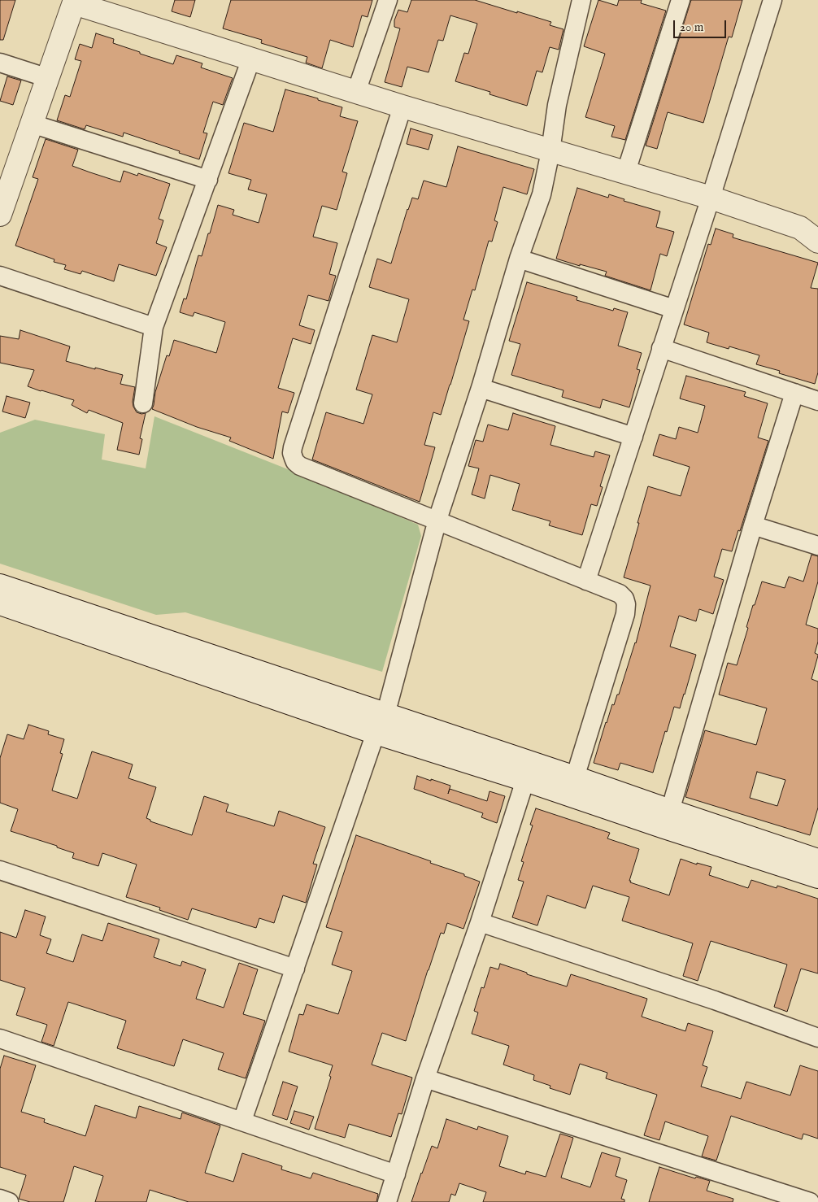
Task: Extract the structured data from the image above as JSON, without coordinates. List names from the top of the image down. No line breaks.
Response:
{"scale_bar":"20 m"}
